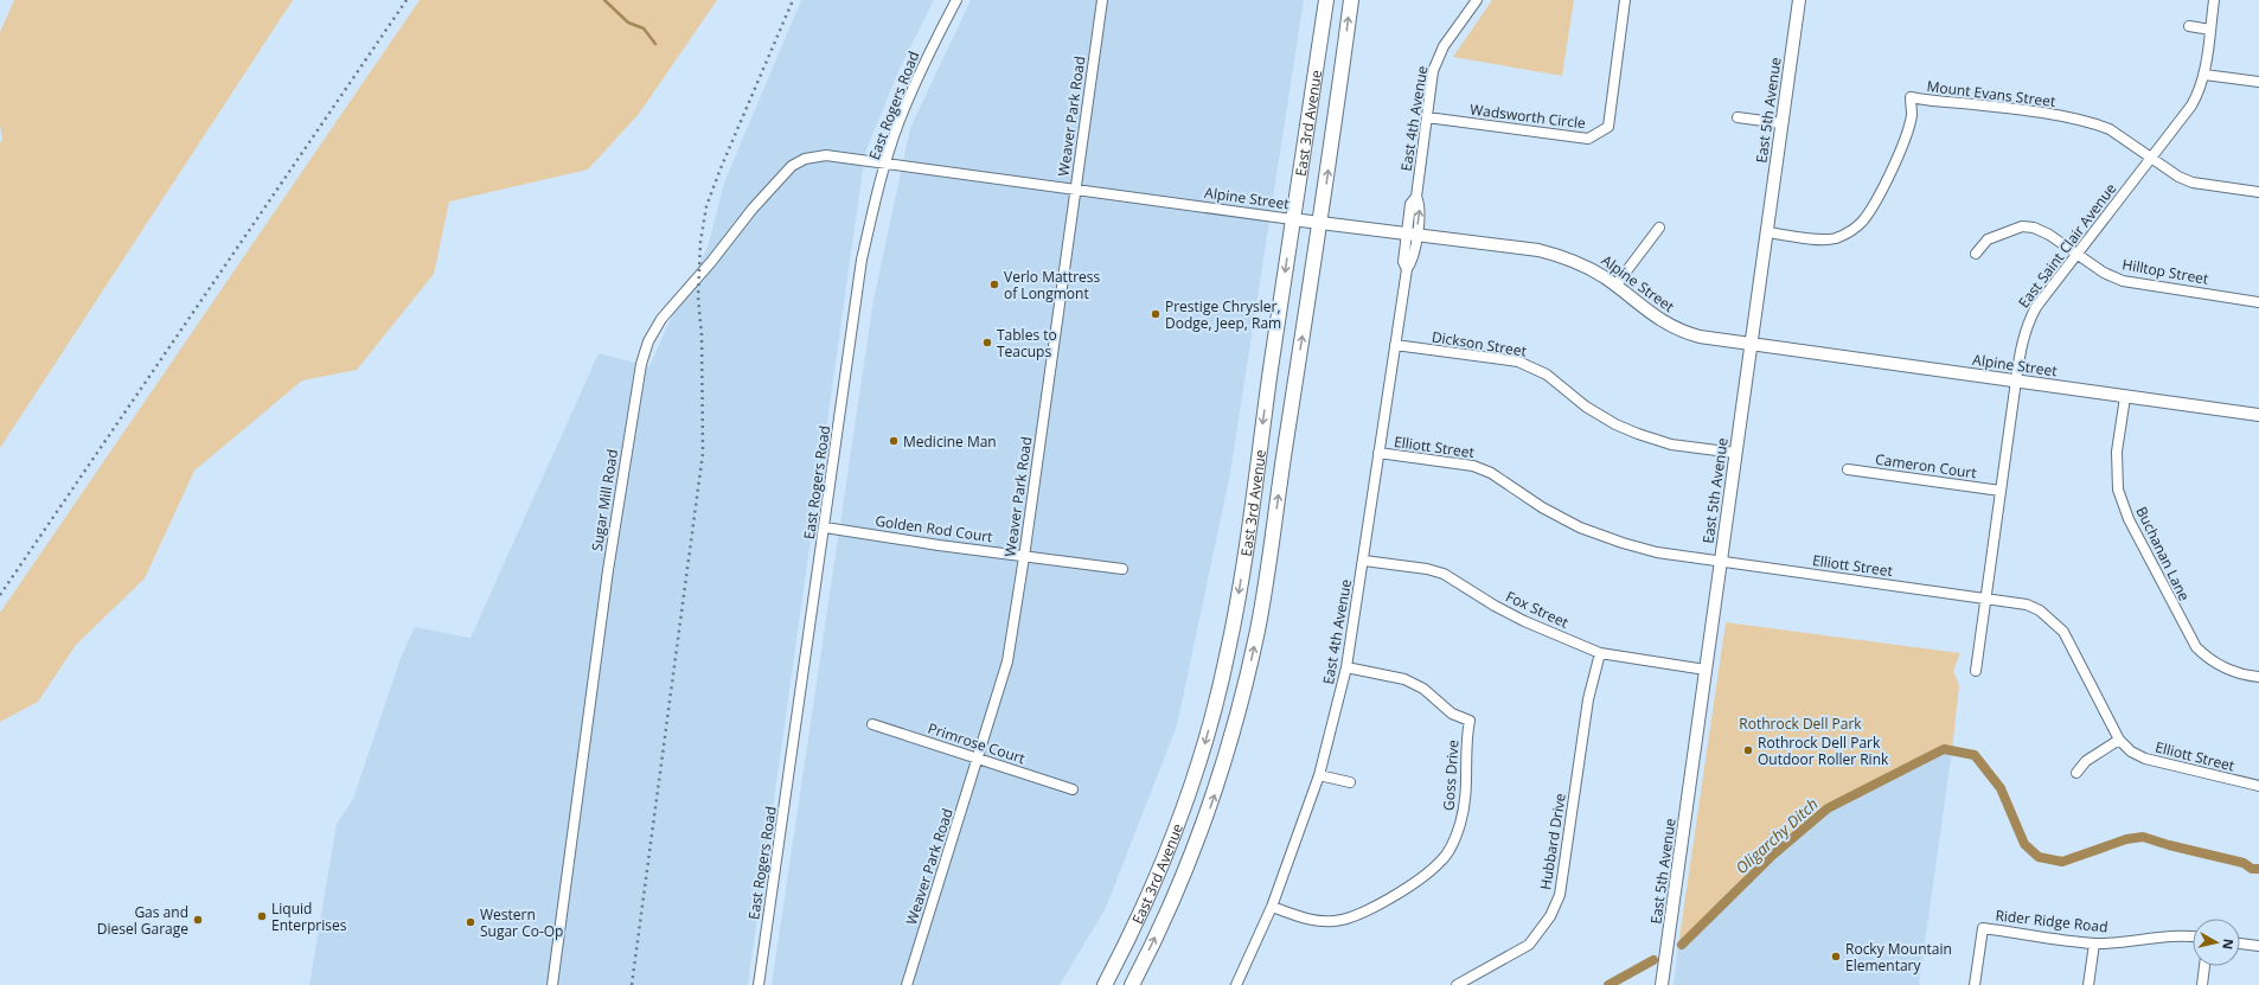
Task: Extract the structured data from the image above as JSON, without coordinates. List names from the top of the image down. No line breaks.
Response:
{"streets":{"main road":["East 3rd Avenue"],"street":["Mount Evans Street","East Rogers Road","East 5th Avenue","Weaver Park Road","Wadsworth Circle","East 4th Avenue","Alpine Street","East Saint Clair Avenue","Hilltop Street","Dickson Street","Elliott Street","Cameron Court","Sugar Mill Road","Golden Rod Court","Buchanan Lane","Fox Street","Primrose Court","Goss Drive","Hubbard Drive","Rider Ridge Road"]},"crossings":[["Mount Evans Street","East 5th Avenue"],["Mount Evans Street","East Saint Clair Avenue"],["East Rogers Road","Alpine Street"],["East Rogers Road","Sugar Mill Road"],["East Rogers Road","Golden Rod Court"],["East 5th Avenue","Alpine Street"],["East 5th Avenue","Dickson Street"],["East 5th Avenue","Elliott Street"],["East 5th Avenue","Fox Street"],["Weaver Park Road","Alpine Street"],["Weaver Park Road","Golden Rod Court"],["Weaver Park Road","Primrose Court"],["Wadsworth Circle","East 4th Avenue"],["East 4th Avenue","Alpine Street"],["East 4th Avenue","Dickson Street"],["East 4th Avenue","Elliott Street"],["East 4th Avenue","Fox Street"],["East 4th Avenue","Goss Drive"],["East 3rd Avenue","Alpine Street"],["Alpine Street","East Saint Clair Avenue"],["Alpine Street","Sugar Mill Road"],["Alpine Street","Buchanan Lane"],["East Saint Clair Avenue","Hilltop Street"],["East Saint Clair Avenue","Elliott Street"],["East Saint Clair Avenue","Cameron Court"],["Fox Street","Hubbard Drive"]],"water":["Oligarchy Ditch"],"parks":["Rothrock Dell Park"],"places":["Verlo Mattress of Longmont","Prestige Chrysler, Dodge, Jeep, Ram","Tables to Teacups","Medicine Man","Rothrock Dell Park Outdoor Roller Rink","Liquid Enterprises","Gas and Diesel Garage","Western Sugar Co-Op","Rocky Mountain Elementary"],"north":"right"}
